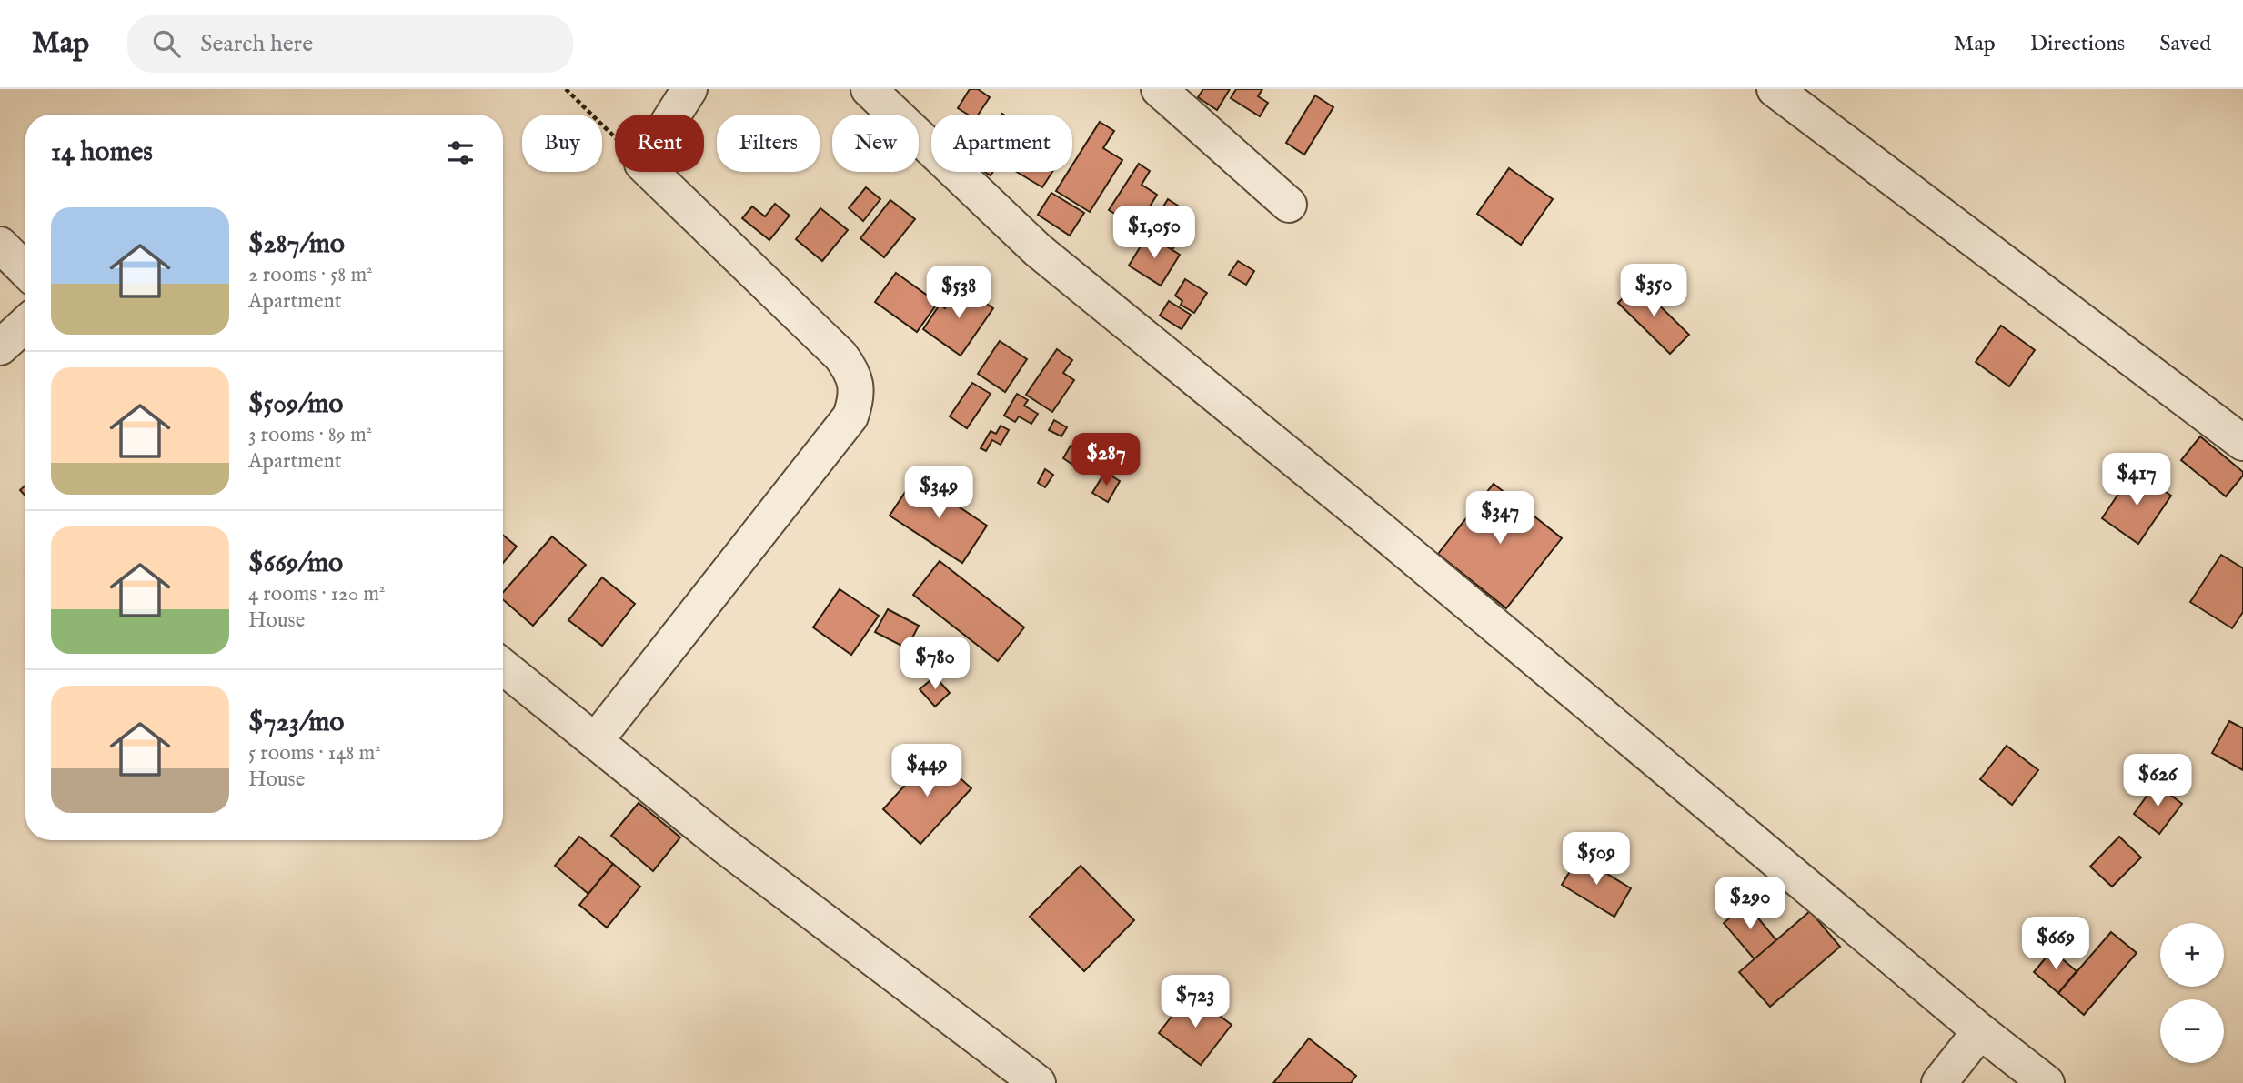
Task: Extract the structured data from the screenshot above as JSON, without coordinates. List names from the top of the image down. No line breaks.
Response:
{"page":{"header":"Map","search":"Search here","nav":["Map","Directions","Saved"],"chip":["Buy","Rent","Filters","New","Apartment"],"heading":"14 homes","list":[{"name":"$287/mo","note":"2 rooms · 58 m² · Apartment"},{"name":"$509/mo","note":"3 rooms · 89 m² · Apartment"},{"name":"$669/mo","note":"4 rooms · 120 m² · House"},{"name":"$723/mo","note":"5 rooms · 148 m² · House"}],"price":["$1,050","$350","$538","$287","$417","$349","$347","$780","$449","$626","$509","$290","$669","$723"],"map_buttons":["+","−"]}}
